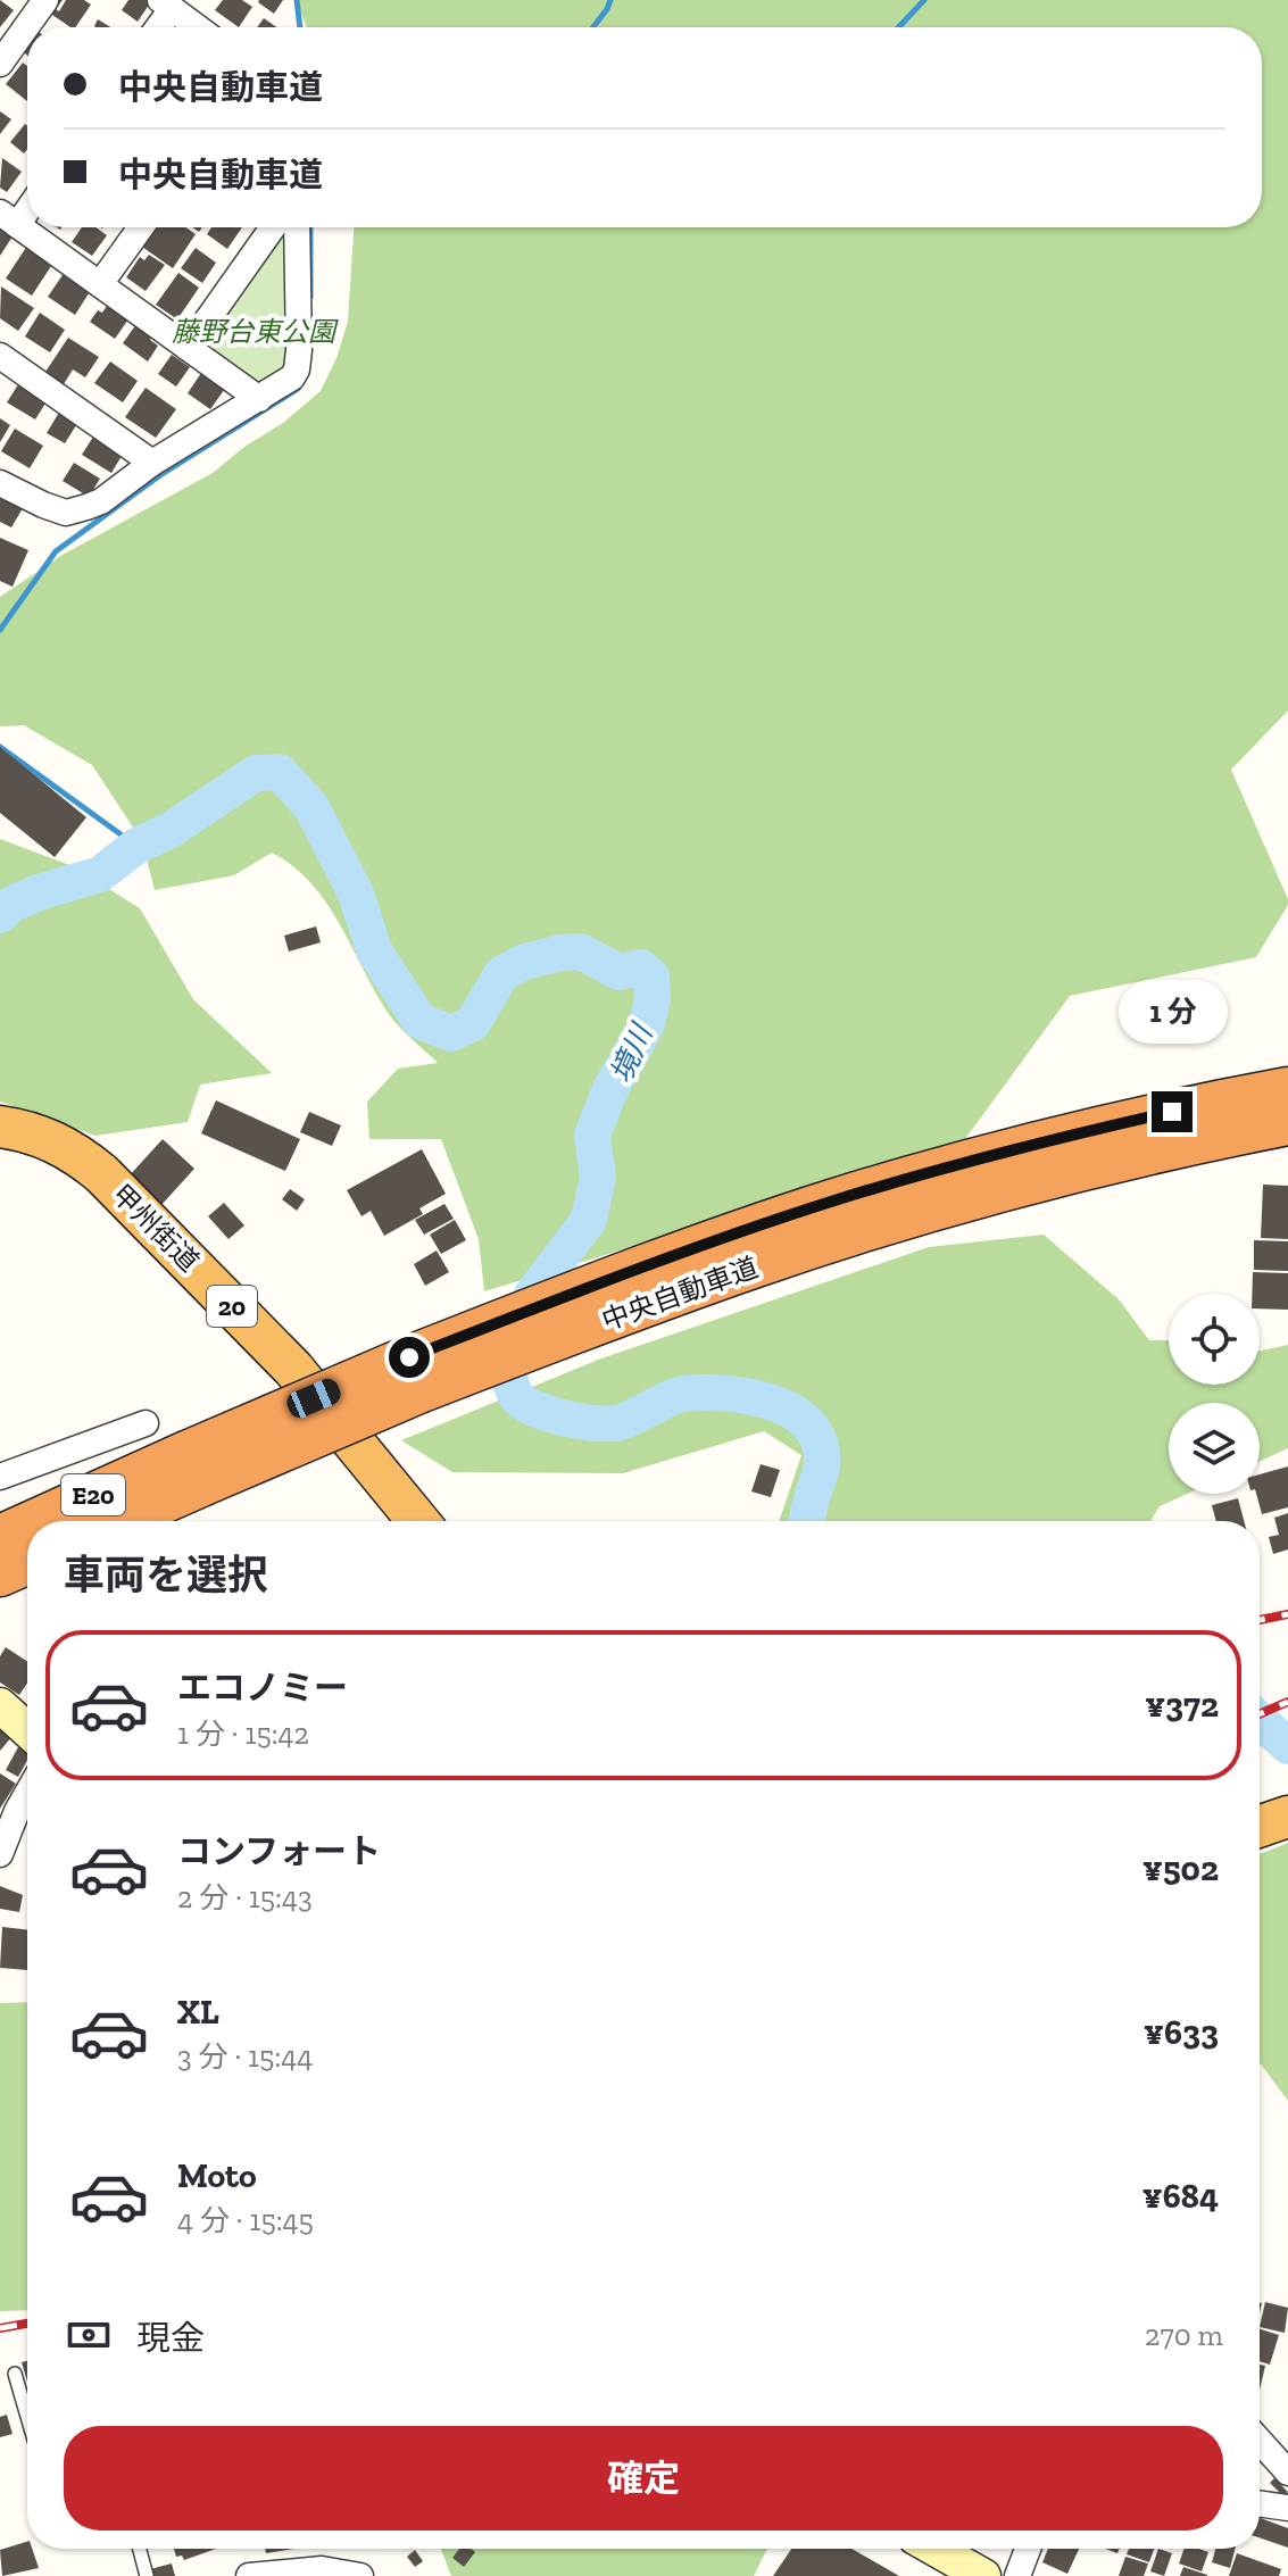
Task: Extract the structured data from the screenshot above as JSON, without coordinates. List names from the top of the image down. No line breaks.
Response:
{"streets":{"highway":["甲州街道","中央自動車道","20","E20"]},"water":["境川"],"parks":["藤野台東公園"],"page":{"banner":["中央自動車道","中央自動車道"],"bubble":"1 分","heading":"車両を選択","list":[{"name":"エコノミー","note":"1 分 · 15:42","value":"¥372"},{"name":"コンフォート","note":"2 分 · 15:43","value":"¥502"},{"name":"XL","note":"3 分 · 15:44","value":"¥633"},{"name":"Moto","note":"4 分 · 15:45","value":"¥684"}],"pay":["現金","270 m"],"buttons":"確定"}}
